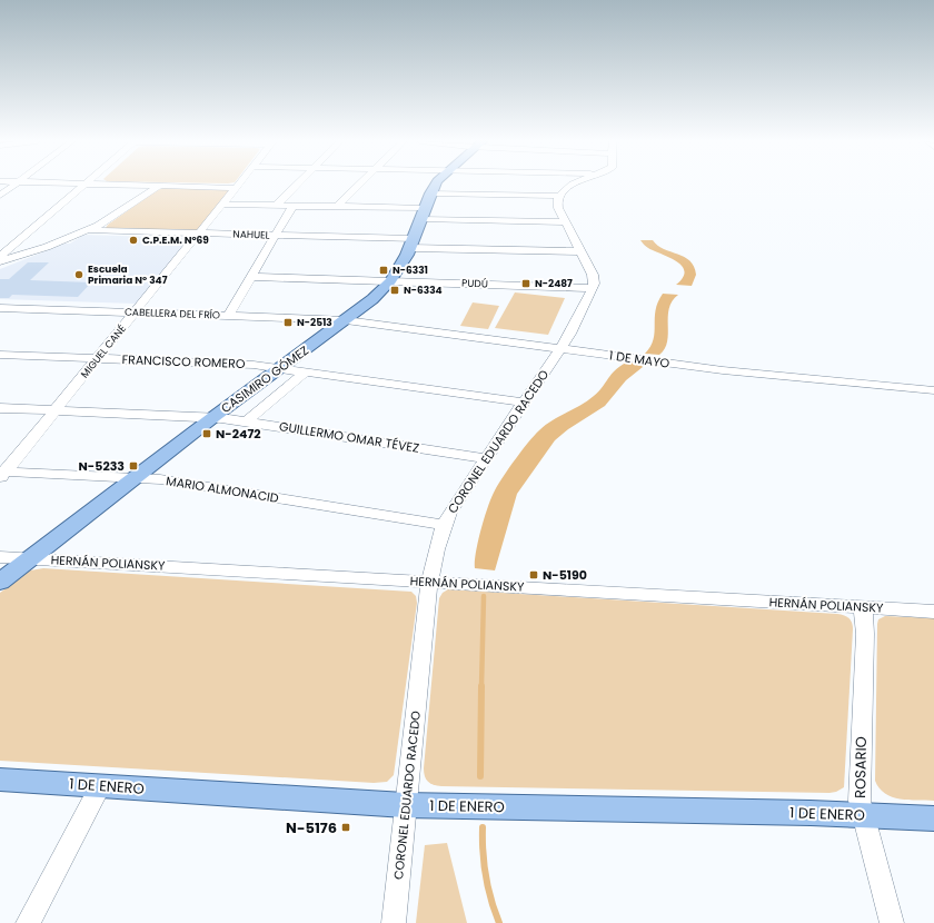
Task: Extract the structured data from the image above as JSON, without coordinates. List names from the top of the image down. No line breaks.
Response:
{"streets":{"main road":["CASIMIRO GÓMEZ","1 DE ENERO"],"street":["NAHUEL","PUDÚ","CABELLERA DEL FRÍO","MIGUEL CANÉ","1 DE MAYO","FRANCISCO ROMERO","GUILLERMO OMAR TÉVEZ","CORONEL EDUARDO RACEDO","MARIO ALMONACID","HERNÁN POLIANSKY","ROSARIO"]},"crossings":[["NAHUEL","MIGUEL CANÉ"],["NAHUEL","CASIMIRO GÓMEZ"],["PUDÚ","CASIMIRO GÓMEZ"],["PUDÚ","CORONEL EDUARDO RACEDO"],["CABELLERA DEL FRÍO","MIGUEL CANÉ"],["CABELLERA DEL FRÍO","1 DE MAYO"],["CABELLERA DEL FRÍO","CASIMIRO GÓMEZ"],["MIGUEL CANÉ","FRANCISCO ROMERO"],["MIGUEL CANÉ","GUILLERMO OMAR TÉVEZ"],["MIGUEL CANÉ","MARIO ALMONACID"],["1 DE MAYO","CASIMIRO GÓMEZ"],["1 DE MAYO","CORONEL EDUARDO RACEDO"],["FRANCISCO ROMERO","CASIMIRO GÓMEZ"],["FRANCISCO ROMERO","CORONEL EDUARDO RACEDO"],["CASIMIRO GÓMEZ","GUILLERMO OMAR TÉVEZ"],["CASIMIRO GÓMEZ","MARIO ALMONACID"],["CASIMIRO GÓMEZ","HERNÁN POLIANSKY"],["GUILLERMO OMAR TÉVEZ","CORONEL EDUARDO RACEDO"],["CORONEL EDUARDO RACEDO","MARIO ALMONACID"],["CORONEL EDUARDO RACEDO","HERNÁN POLIANSKY"],["CORONEL EDUARDO RACEDO","1 DE ENERO"],["HERNÁN POLIANSKY","ROSARIO"],["ROSARIO","1 DE ENERO"]],"places":{"other":["C.P.E.M. Nº69","Escuela Primaria N° 347"],"transit":["N-6331","N-2487","N-6334","N-2513","N-2472","N-5233","N-5190","N-5176"]}}
